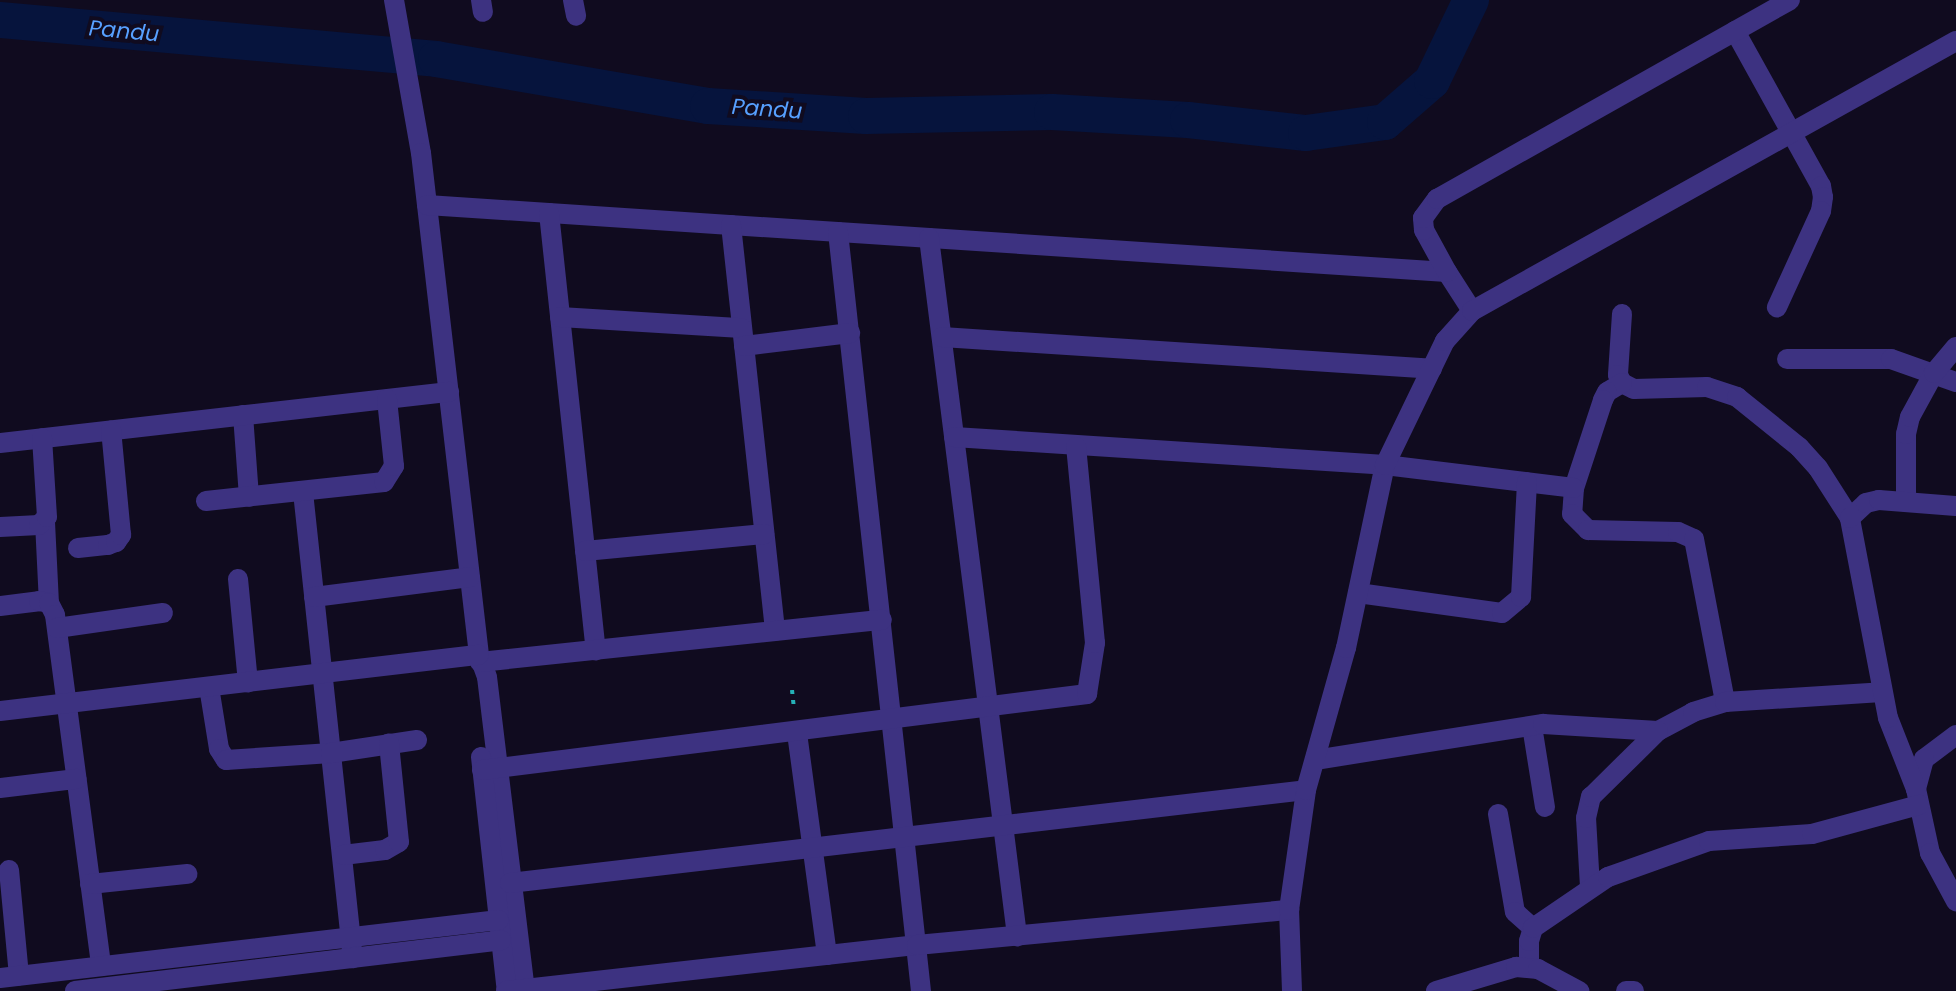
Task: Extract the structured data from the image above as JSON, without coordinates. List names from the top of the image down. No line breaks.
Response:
{"water":["Pandu"]}
